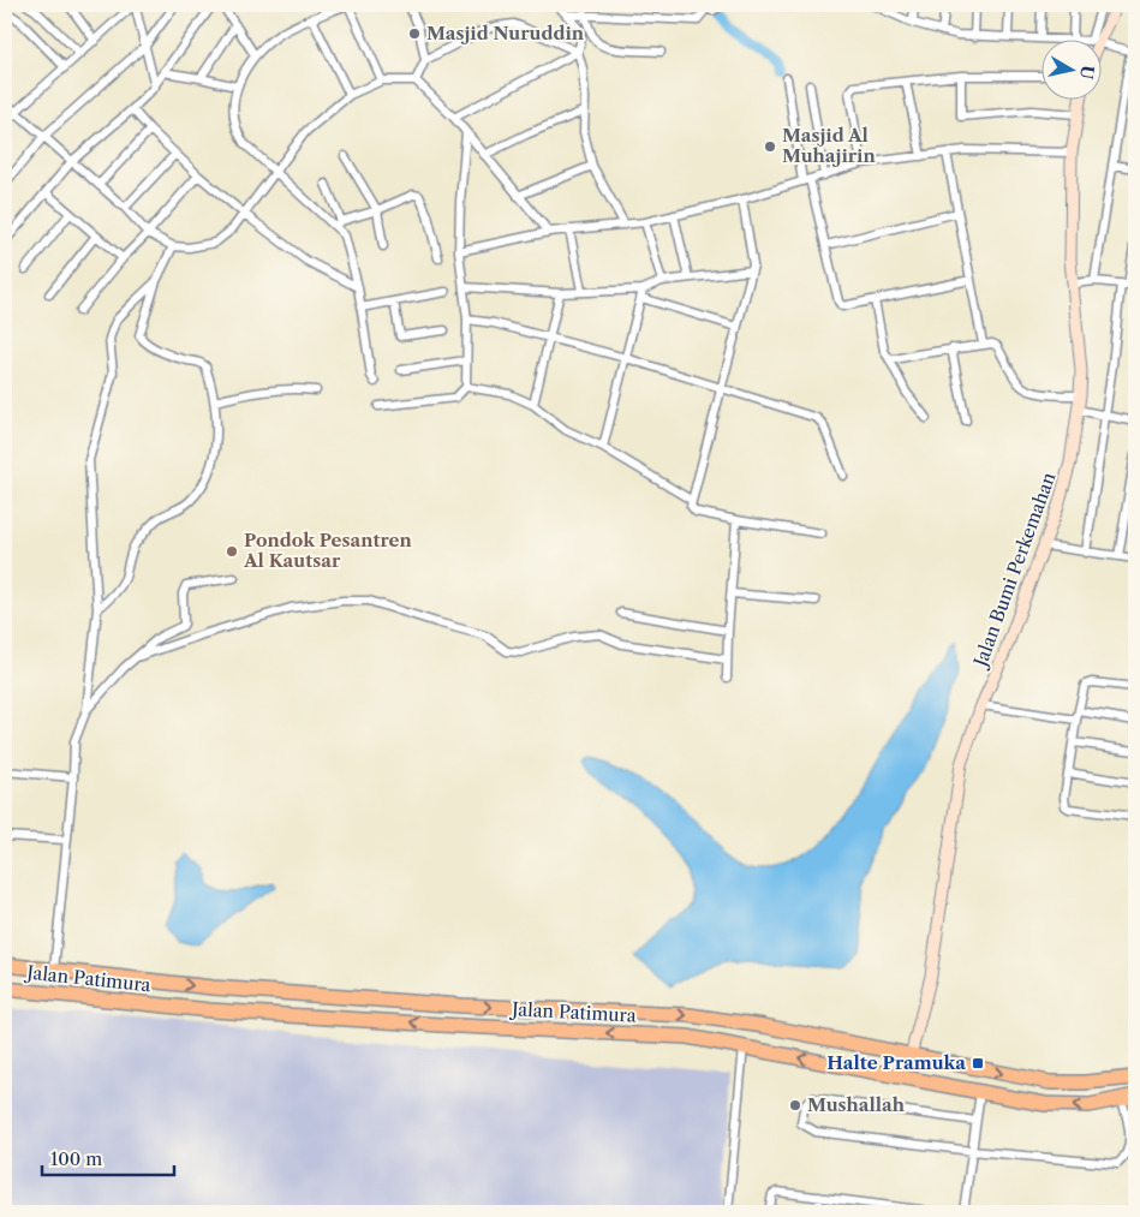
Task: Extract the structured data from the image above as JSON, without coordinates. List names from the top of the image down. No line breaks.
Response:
{"streets":{"highway":["Jalan Patimura"],"street":["Jalan Bumi Perkemahan"]},"crossings":[["Jalan Bumi Perkemahan","Jalan Patimura"]],"places":{"other":["Masjid Nuruddin","Masjid Al Muhajirin","Pondok Pesantren Al Kautsar","Mushallah"],"transit":["Halte Pramuka"]},"scale_bar":"100 m","north":"right"}
